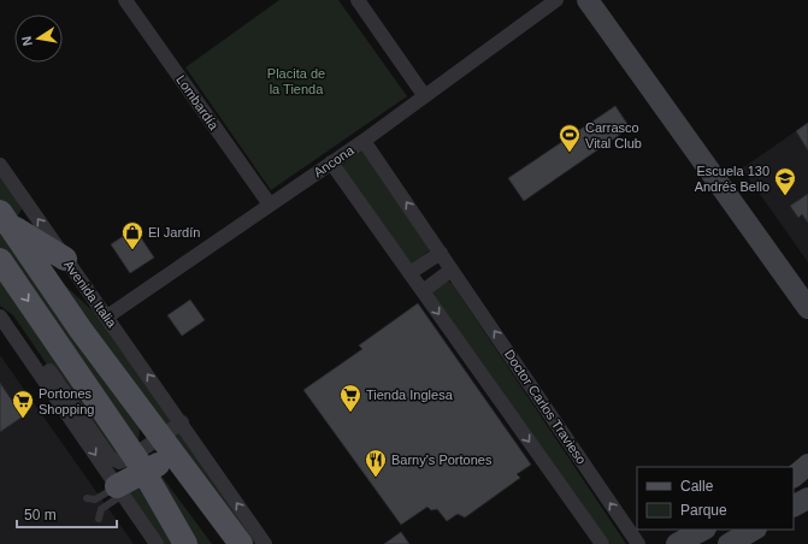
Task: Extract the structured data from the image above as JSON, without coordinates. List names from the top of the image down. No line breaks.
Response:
{"streets":{"main road":["Avenida Italia"],"street":["Lombardía","Ancona","Doctor Carlos Travieso"]},"crossings":[["Lombardía","Ancona"],["Ancona","Avenida Italia"],["Ancona","Doctor Carlos Travieso"]],"parks":["Placita de la Tienda"],"places":{"sports":["Carrasco Vital Club"],"school or university":["Escuela 130 Andrés Bello"],"shop":["El Jardín"],"supermarket":["Tienda Inglesa","Portones Shopping"],"restaurant":["Barny's Portones"]},"legend":["Calle","Parque"],"scale_bar":"50 m","north":"left"}
